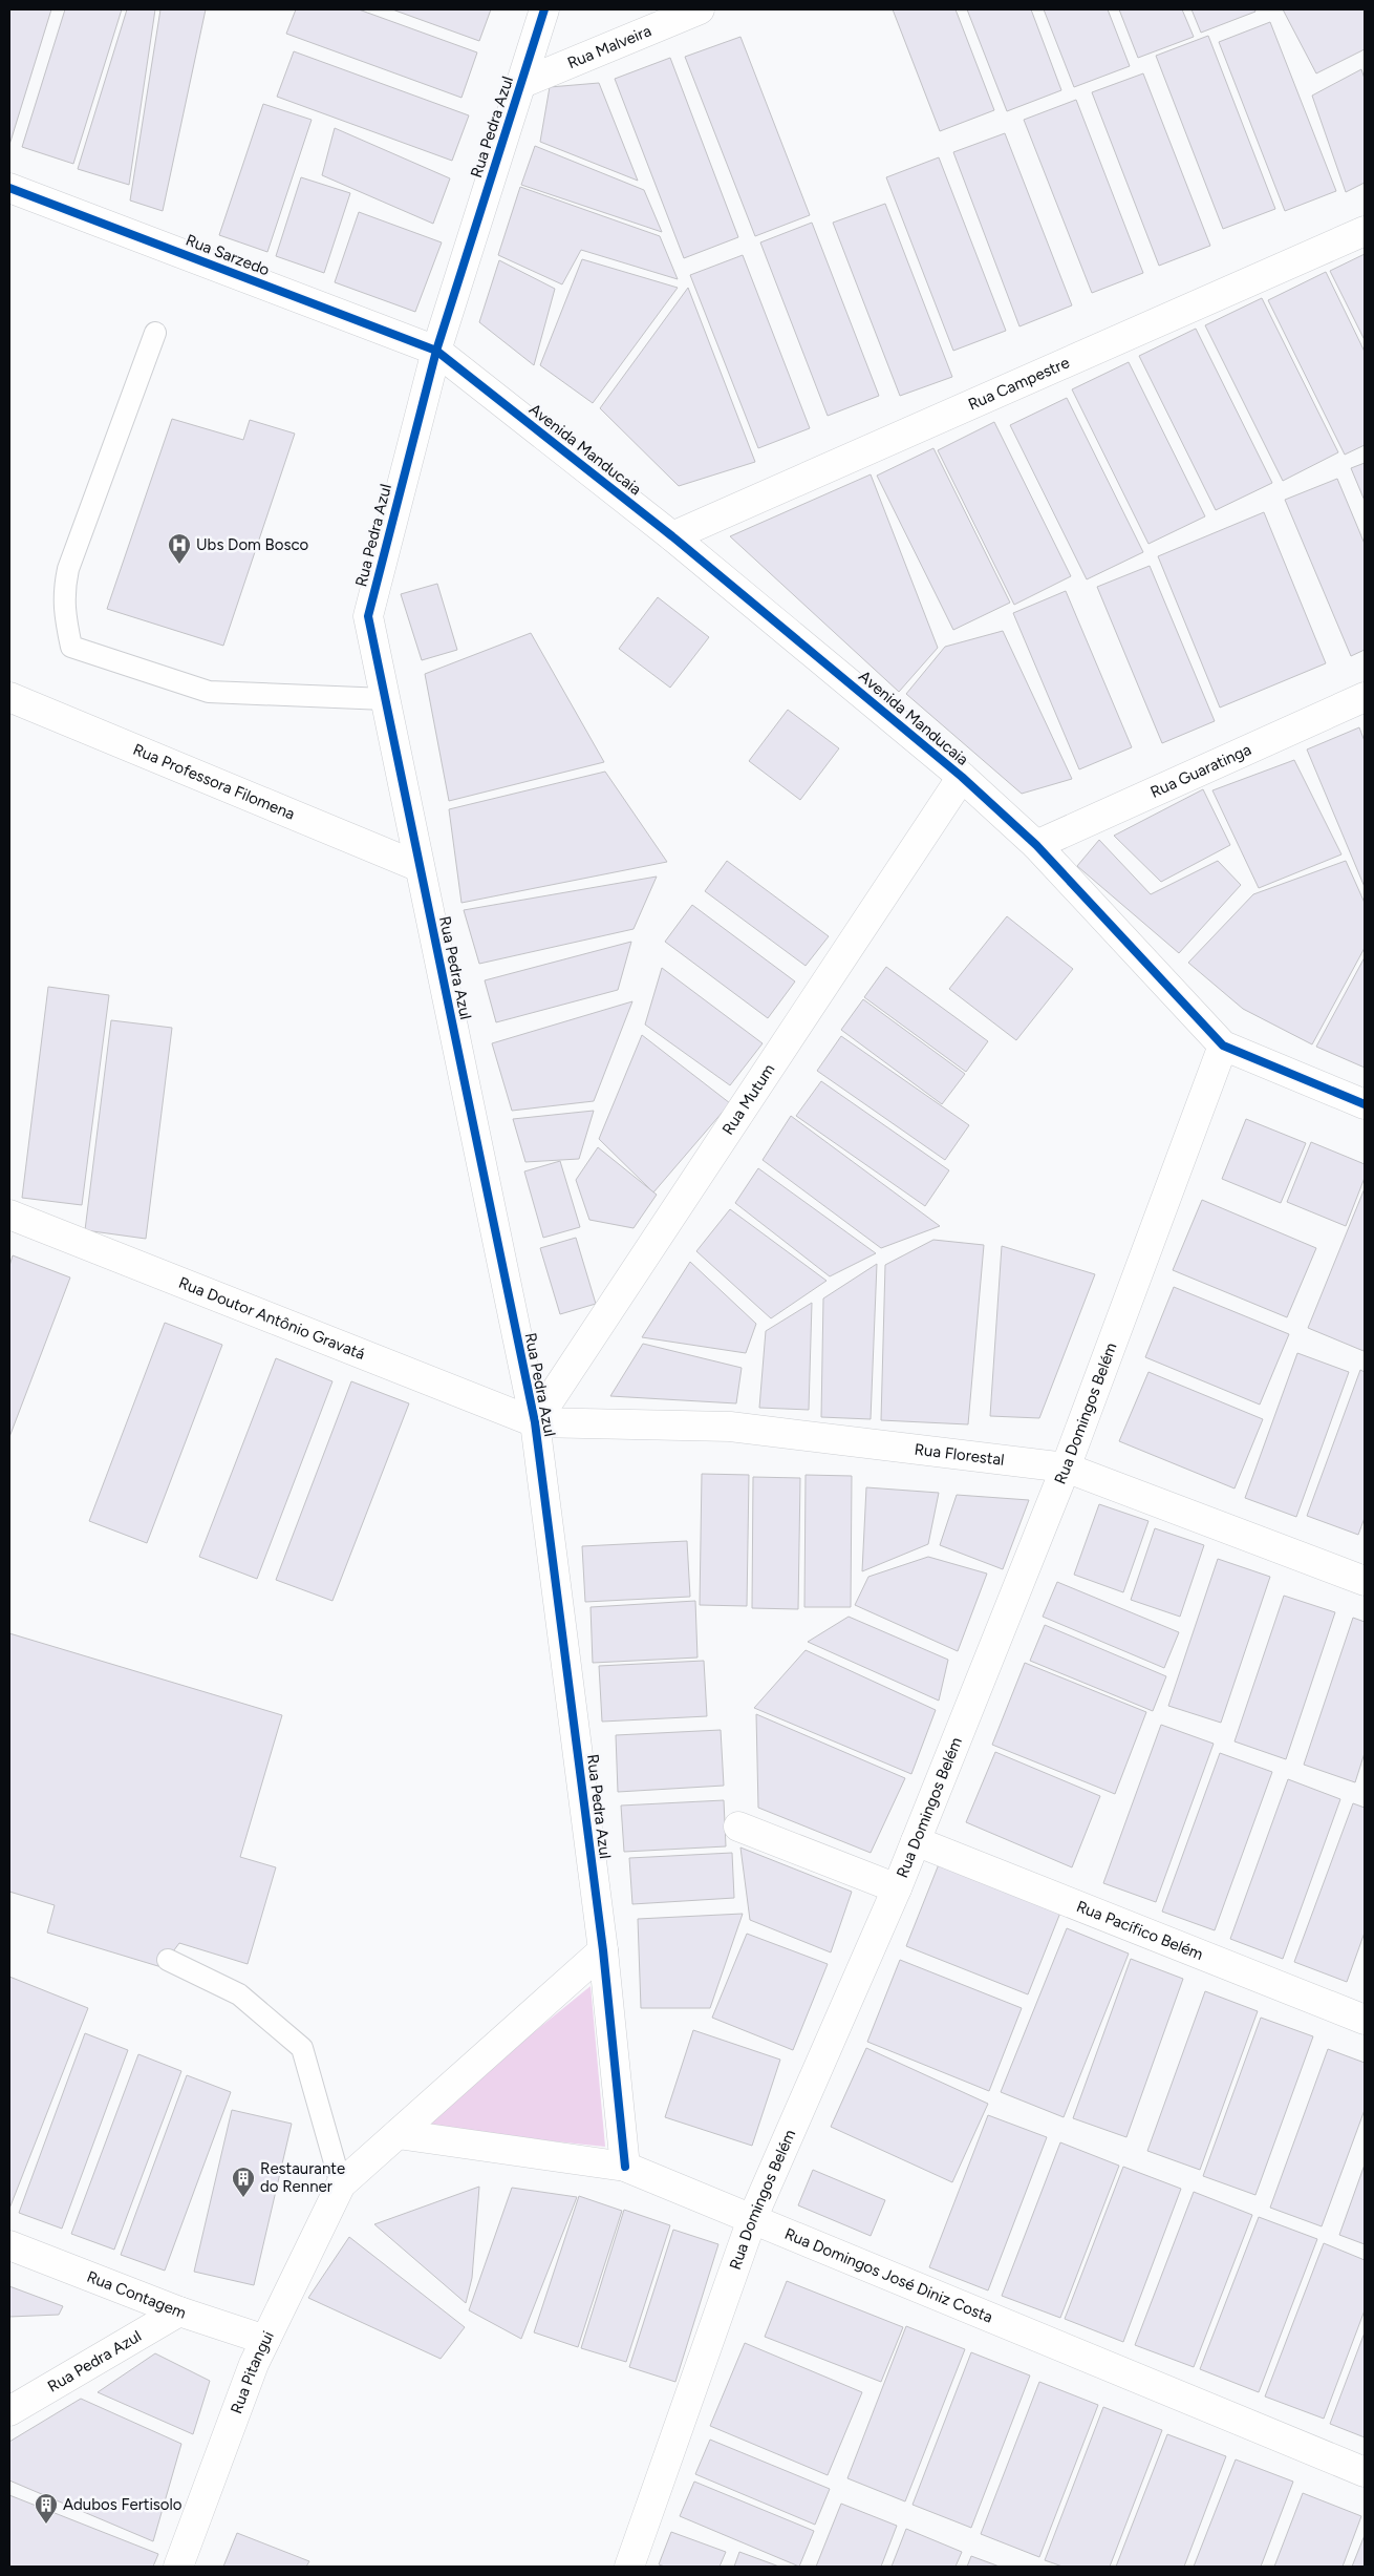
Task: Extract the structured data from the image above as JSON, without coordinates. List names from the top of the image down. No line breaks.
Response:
{"streets":{"street":["Rua Malveira","Rua Pedra Azul","Rua Sarzedo","Rua Campestre","Avenida Manducaia","Rua Guaratinga","Rua Professora Filomena","Rua Mutum","Rua Doutor Antônio Gravatá","Rua Domingos Belém","Rua Florestal","Rua Pacífico Belém","Rua Domingos José Diniz Costa","Rua Contagem","Rua Pitangui"]},"crossings":[["Rua Malveira","Rua Pedra Azul"],["Rua Pedra Azul","Rua Sarzedo"],["Rua Pedra Azul","Avenida Manducaia"],["Rua Pedra Azul","Rua Professora Filomena"],["Rua Pedra Azul","Rua Mutum"],["Rua Pedra Azul","Rua Doutor Antônio Gravatá"],["Rua Pedra Azul","Rua Florestal"],["Rua Pedra Azul","Rua Domingos José Diniz Costa"],["Rua Pedra Azul","Rua Contagem"],["Rua Sarzedo","Avenida Manducaia"],["Rua Campestre","Avenida Manducaia"],["Avenida Manducaia","Rua Guaratinga"],["Avenida Manducaia","Rua Mutum"],["Avenida Manducaia","Rua Domingos Belém"],["Rua Mutum","Rua Doutor Antônio Gravatá"],["Rua Mutum","Rua Florestal"],["Rua Doutor Antônio Gravatá","Rua Florestal"],["Rua Domingos Belém","Rua Florestal"],["Rua Domingos Belém","Rua Pacífico Belém"],["Rua Domingos Belém","Rua Domingos José Diniz Costa"],["Rua Contagem","Rua Pitangui"]],"places":{"hospital":["Ubs Dom Bosco"],"building":["Restaurante do Renner","Adubos Fertisolo"]}}
